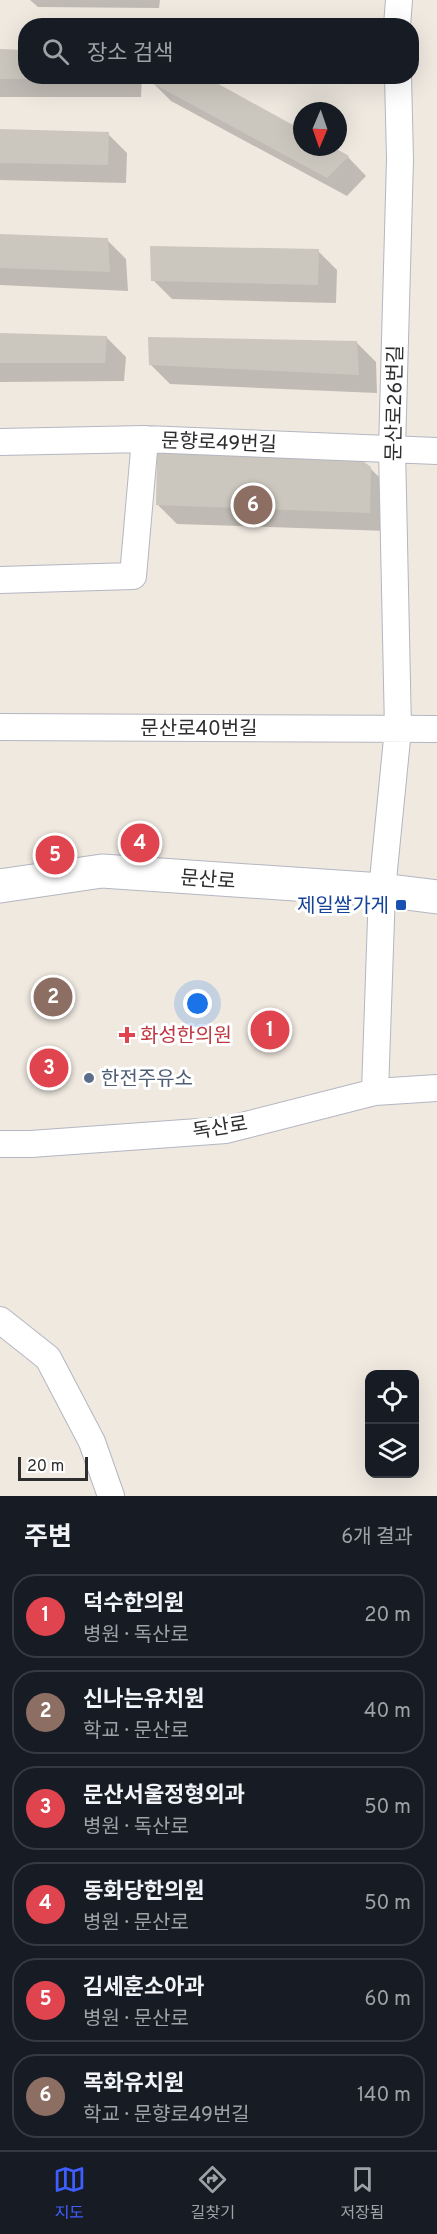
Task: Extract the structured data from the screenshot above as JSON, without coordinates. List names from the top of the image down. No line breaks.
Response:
{"streets":{"main road":["문산로"],"street":["문산로26번길","문향로49번길","문산로40번길","독산로"]},"crossings":[["문산로26번길","문향로49번길"],["문산로26번길","문산로40번길"],["문산로26번길","문산로"]],"places":{"transit":["제일쌀가게"],"health":["화성한의원"],"other":["한전주유소"]},"scale_bar":"20 m","north":"bottom","page":{"search":"장소 검색","pins":["6","4","5","2","1","3"],"scale":"20 m","heading":["주변","6개 결과"],"list":[{"mark":"1","name":"덕수한의원","note":"병원 · 독산로","value":"20 m"},{"mark":"2","name":"신나는유치원","note":"학교 · 문산로","value":"40 m"},{"mark":"3","name":"문산서울정형외과","note":"병원 · 독산로","value":"50 m"},{"mark":"4","name":"동화당한의원","note":"병원 · 문산로","value":"50 m"},{"mark":"5","name":"김세훈소아과","note":"병원 · 문산로","value":"60 m"},{"mark":"6","name":"목화유치원","note":"학교 · 문향로49번길","value":"140 m"}],"nav":["지도","길찾기","저장됨"]}}
